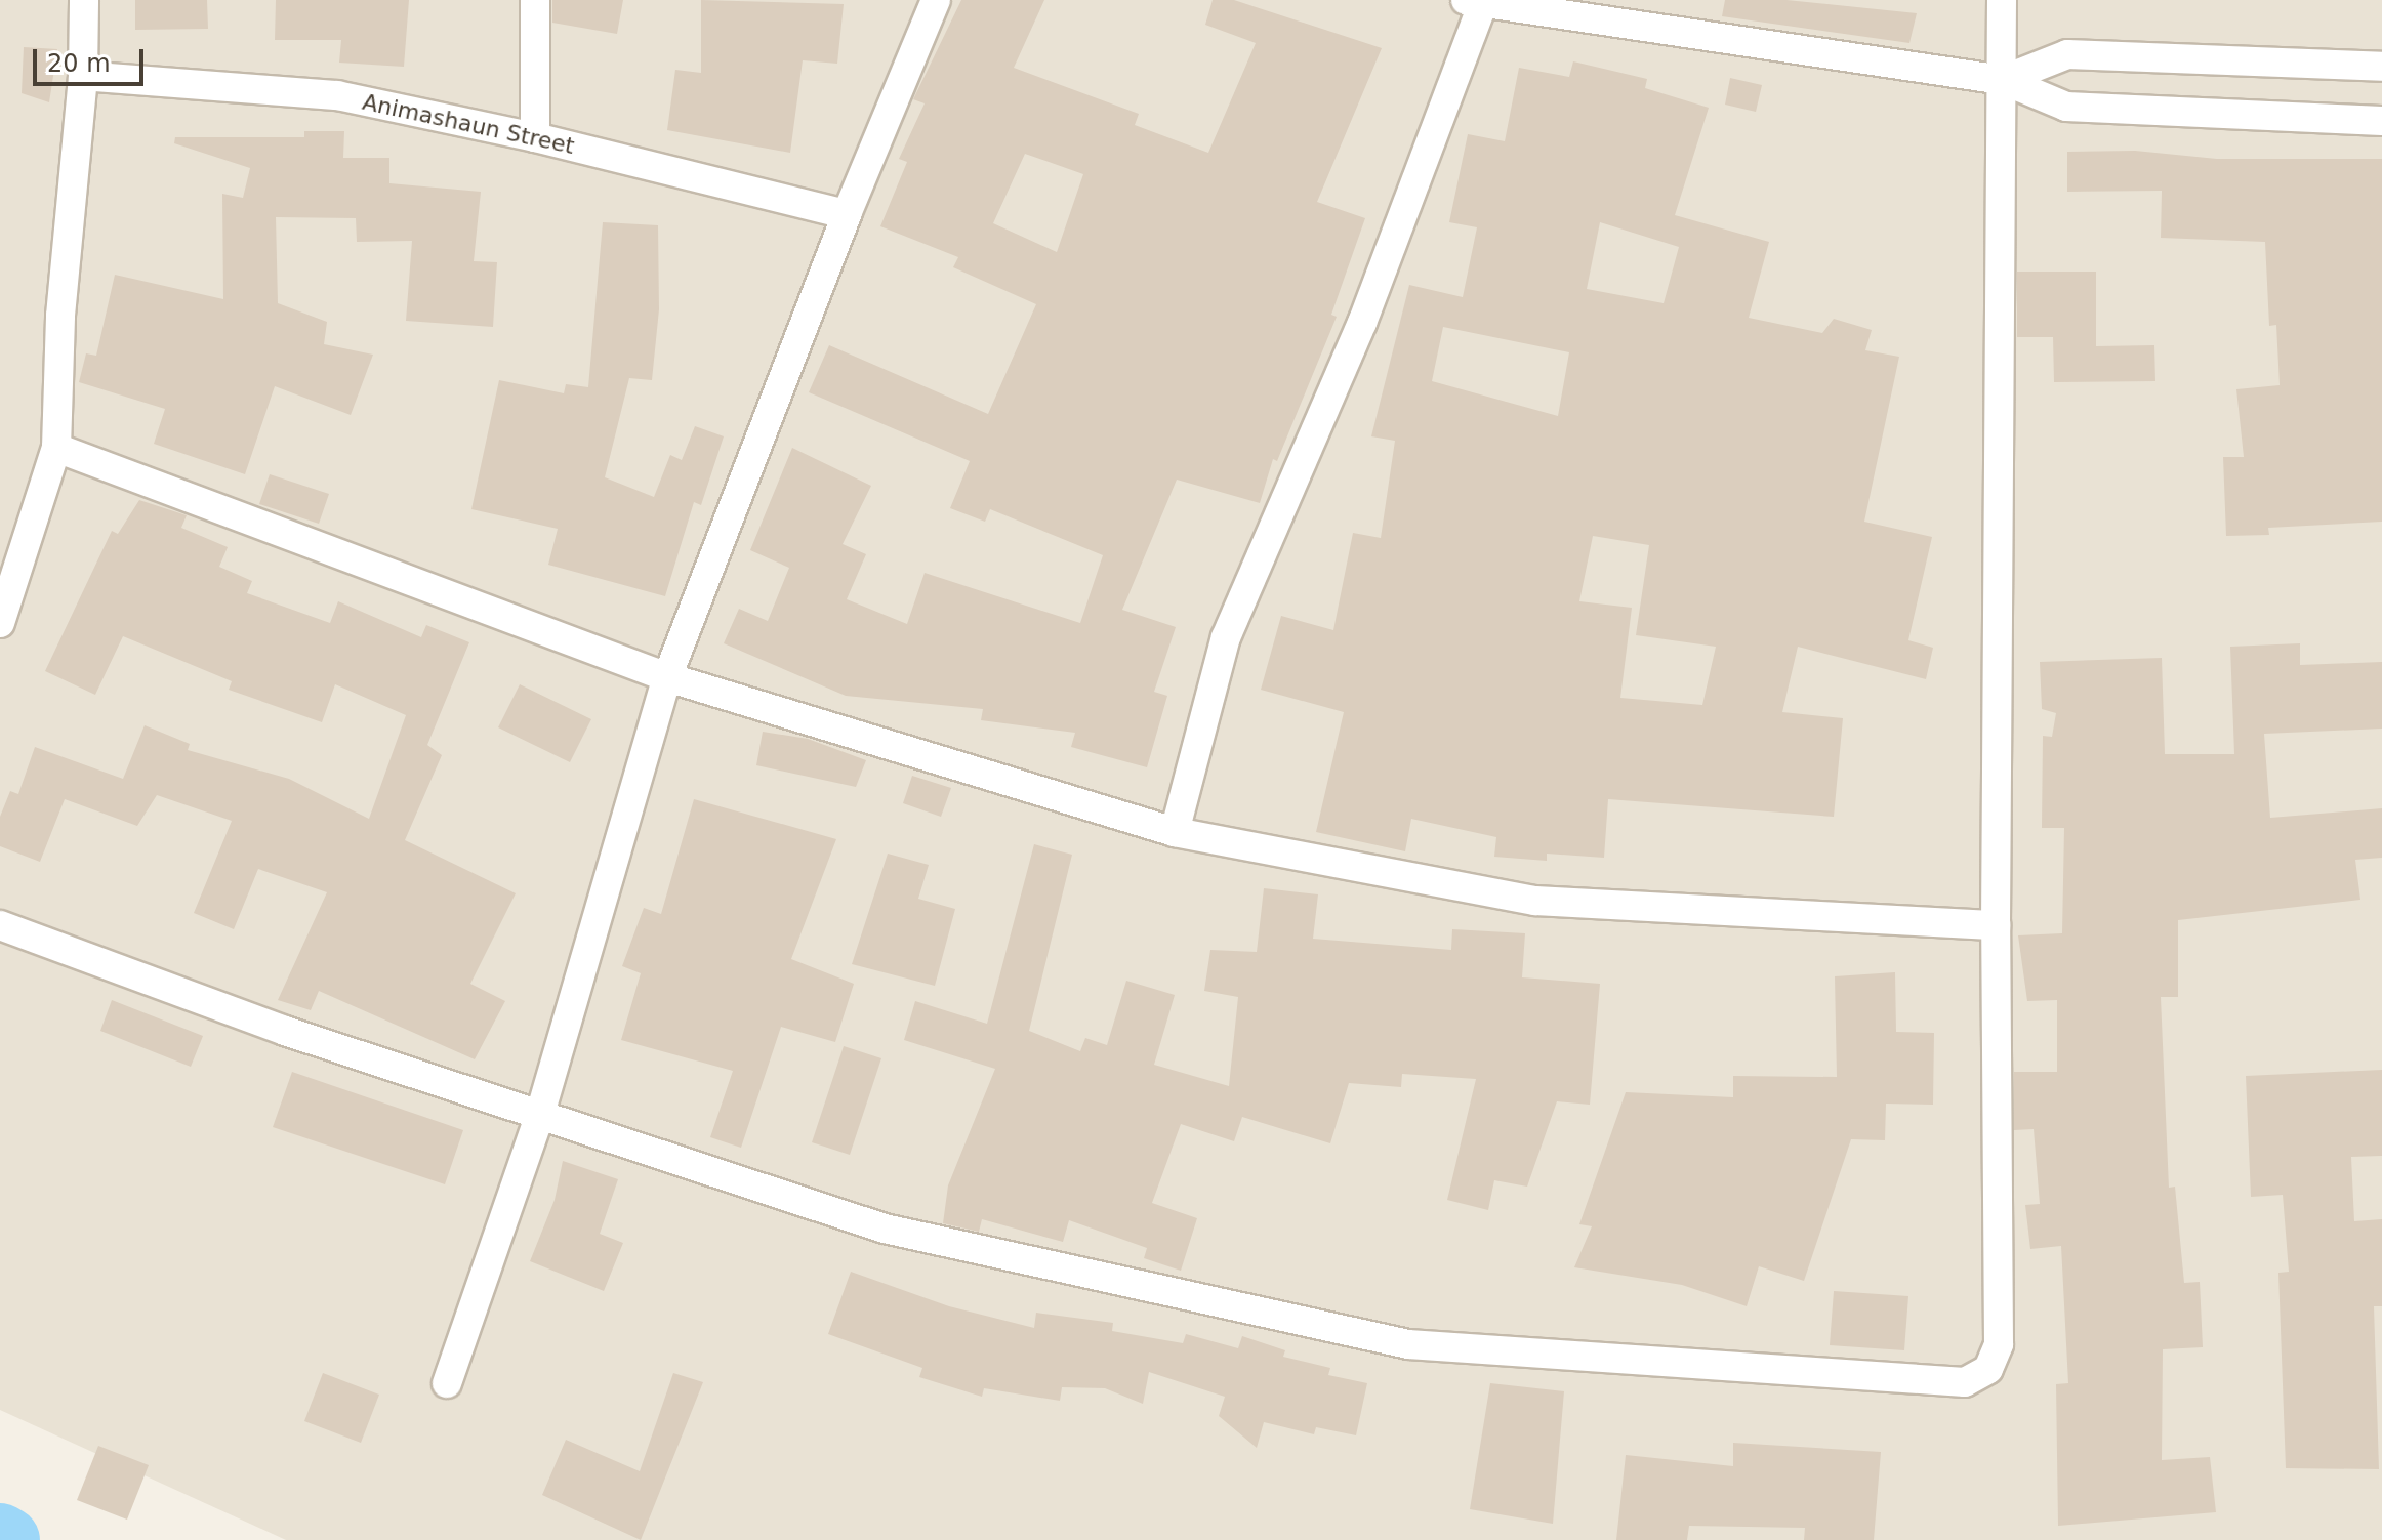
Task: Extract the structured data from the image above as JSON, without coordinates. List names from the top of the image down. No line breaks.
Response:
{"streets":{"street":["Animashaun Street"]},"scale_bar":"20 m"}
